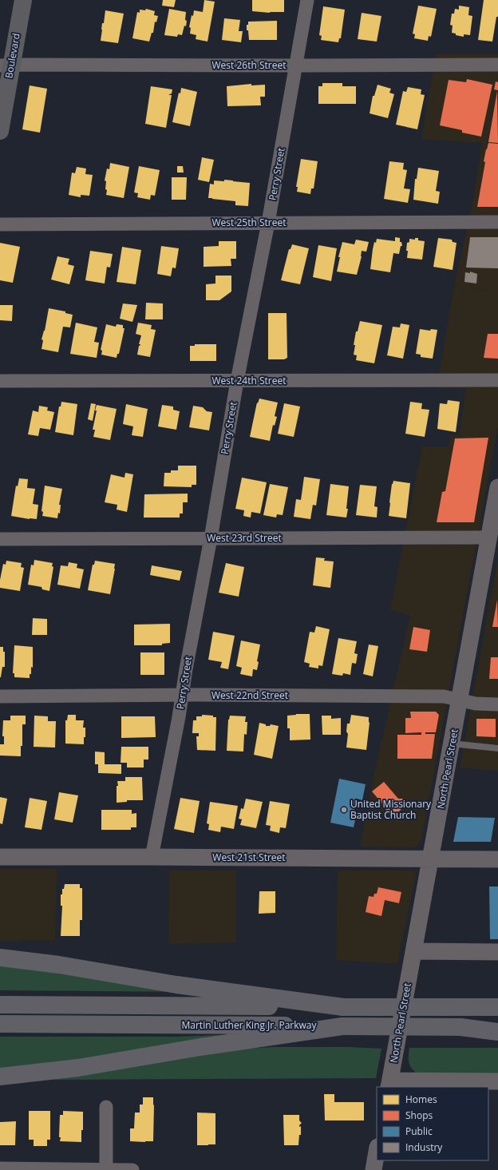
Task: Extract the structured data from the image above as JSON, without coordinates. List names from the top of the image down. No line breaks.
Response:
{"streets":{"highway":["Martin Luther King Jr. Parkway"],"main road":["Boulevard"],"street":["West 26th Street","Perry Street","West 25th Street","West 24th Street","West 23rd Street","West 22nd Street","North Pearl Street","West 21st Street"]},"crossings":[["Boulevard","West 26th Street"],["West 26th Street","Perry Street"],["Perry Street","West 25th Street"],["Perry Street","West 24th Street"],["Perry Street","West 23rd Street"],["Perry Street","West 22nd Street"],["Perry Street","West 21st Street"],["West 23rd Street","North Pearl Street"],["West 22nd Street","North Pearl Street"],["North Pearl Street","West 21st Street"]],"places":["United Missionary Baptist Church"],"legend":["Homes","Shops","Public","Industry"]}
